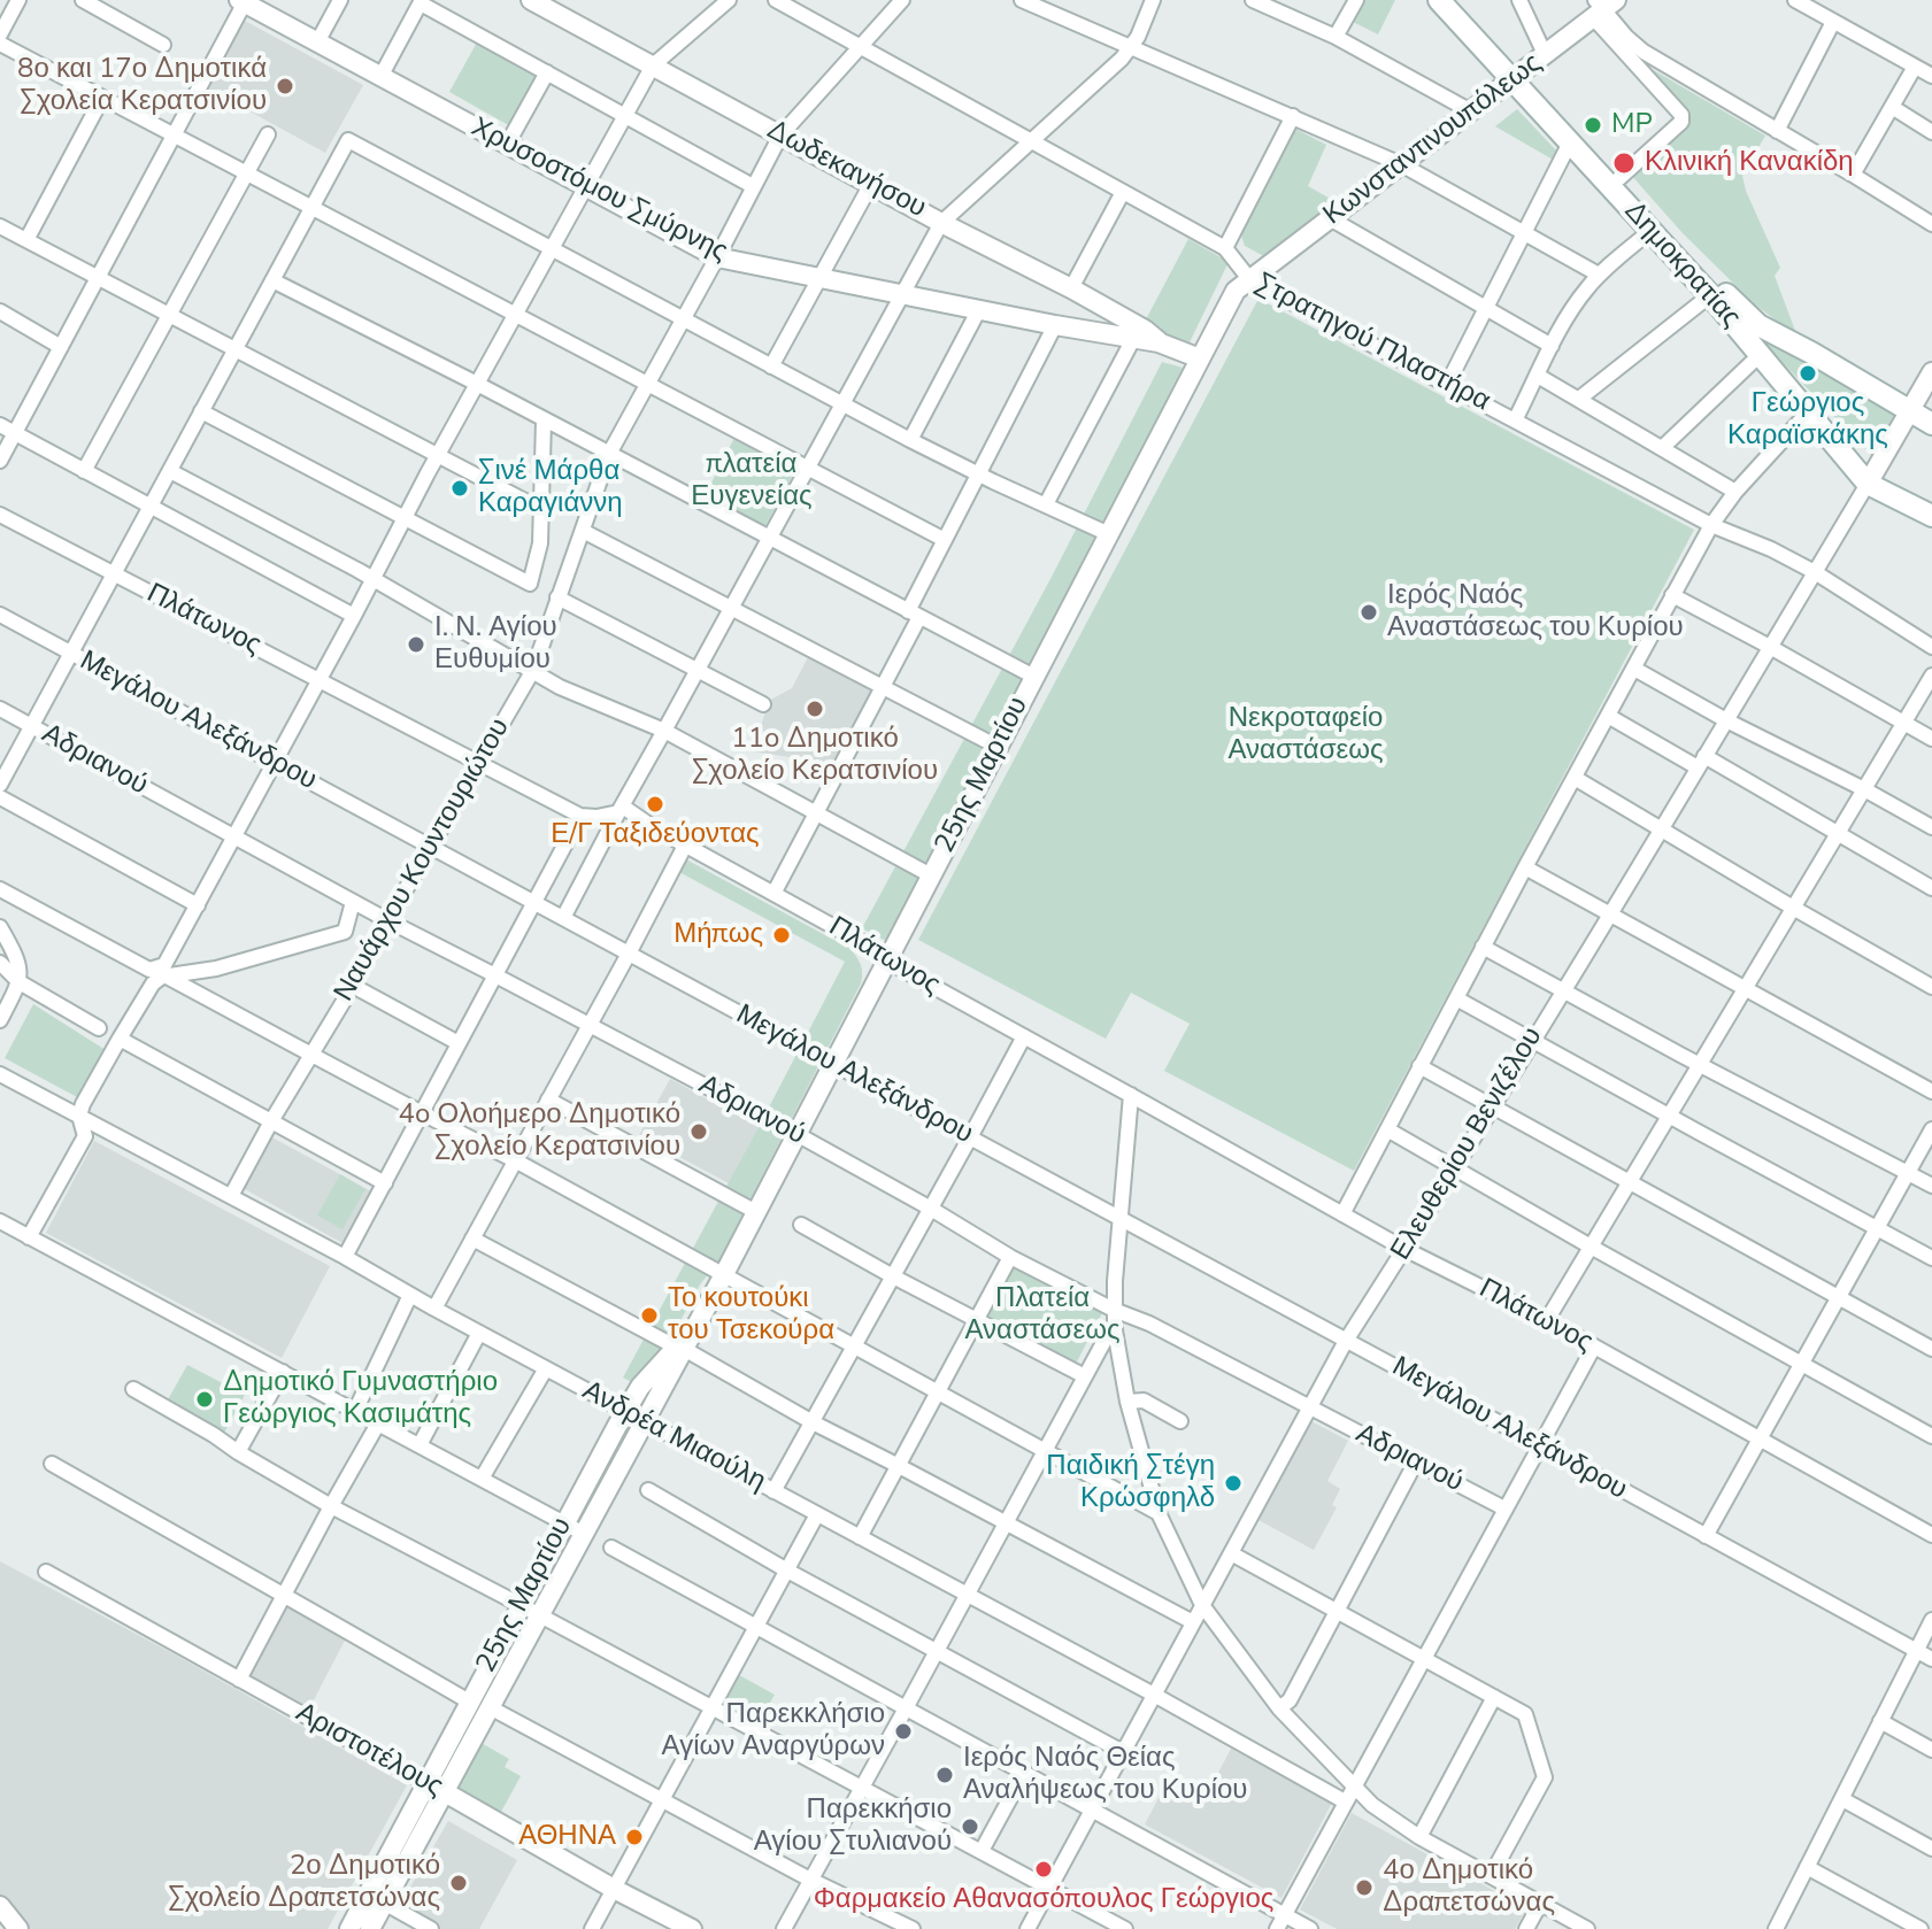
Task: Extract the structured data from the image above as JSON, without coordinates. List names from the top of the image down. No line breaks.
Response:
{"streets":{"main road":["Δημοκρατίας"],"street":["Κωνσταντινουπόλεως","Δωδεκανήσου","Χρυσοστόμου Σμύρνης","Στρατηγού Πλαστήρα","Πλάτωνος","Μεγάλου Αλεξάνδρου","Αδριανού","25ης Μαρτίου","Ναυάρχου Κουντουριώτου","Ελευθερίου Βενιζέλου","Ανδρέα Μιαούλη","Αριστοτέλους"]},"crossings":[["Κωνσταντινουπόλεως","Δημοκρατίας"],["Κωνσταντινουπόλεως","Στρατηγού Πλαστήρα"],["Κωνσταντινουπόλεως","25ης Μαρτίου"],["Δωδεκανήσου","Χρυσοστόμου Σμύρνης"],["Δωδεκανήσου","Ναυάρχου Κουντουριώτου"],["Χρυσοστόμου Σμύρνης","25ης Μαρτίου"],["Χρυσοστόμου Σμύρνης","Ναυάρχου Κουντουριώτου"],["Δημοκρατίας","Ελευθερίου Βενιζέλου"],["Στρατηγού Πλαστήρα","25ης Μαρτίου"],["Στρατηγού Πλαστήρα","Ναυάρχου Κουντουριώτου"],["Στρατηγού Πλαστήρα","Ελευθερίου Βενιζέλου"],["Πλάτωνος","25ης Μαρτίου"],["Πλάτωνος","Ναυάρχου Κουντουριώτου"],["Πλάτωνος","Ελευθερίου Βενιζέλου"],["Μεγάλου Αλεξάνδρου","25ης Μαρτίου"],["Μεγάλου Αλεξάνδρου","Ναυάρχου Κουντουριώτου"],["Μεγάλου Αλεξάνδρου","Ελευθερίου Βενιζέλου"],["Αδριανού","25ης Μαρτίου"],["Αδριανού","Ναυάρχου Κουντουριώτου"],["Αδριανού","Ελευθερίου Βενιζέλου"],["25ης Μαρτίου","Ανδρέα Μιαούλη"],["25ης Μαρτίου","Αριστοτέλους"],["Ναυάρχου Κουντουριώτου","Ανδρέα Μιαούλη"],["Ελευθερίου Βενιζέλου","Ανδρέα Μιαούλη"]],"parks":["πλατεία Ευγενείας","Νεκροταφείο Αναστάσεως","Πλατεία Αναστάσεως"],"places":["8ο και 17ο Δημοτικά Σχολεία Κερατσινίου","MP","Κλινική Κανακίδη","Γεώργιος Καραϊσκάκης","Σινέ Μάρθα Καραγιάννη","Ιερός Ναός Αναστάσεως του Κυρίου","Ι. Ν. Αγίου Ευθυμίου","11o Δημοτικό Σχολείο Κερατσινίου","Ε/Γ Ταξιδεύοντας","Μήπως","4o Ολοήμερο Δημοτικό Σχολείο Κερατσινίου","Το κουτούκι του Τσεκούρα","Δημοτικό Γυμναστήριο Γεώργιος Κασιμάτης","Παιδική Στέγη Κρώσφηλδ","Παρεκκλήσιο Αγίων Αναργύρων","Ιερός Ναός Θείας Αναλήψεως του Κυρίου","Παρεκκήσιο Αγίου Στυλιανού","ΑΘΗΝΑ","Φαρμακείο Αθανασόπουλος Γεώργιος","2ο Δημοτικό Σχολείο Δραπετσώνας","4ο Δημοτικό Δραπετσώνας"]}
